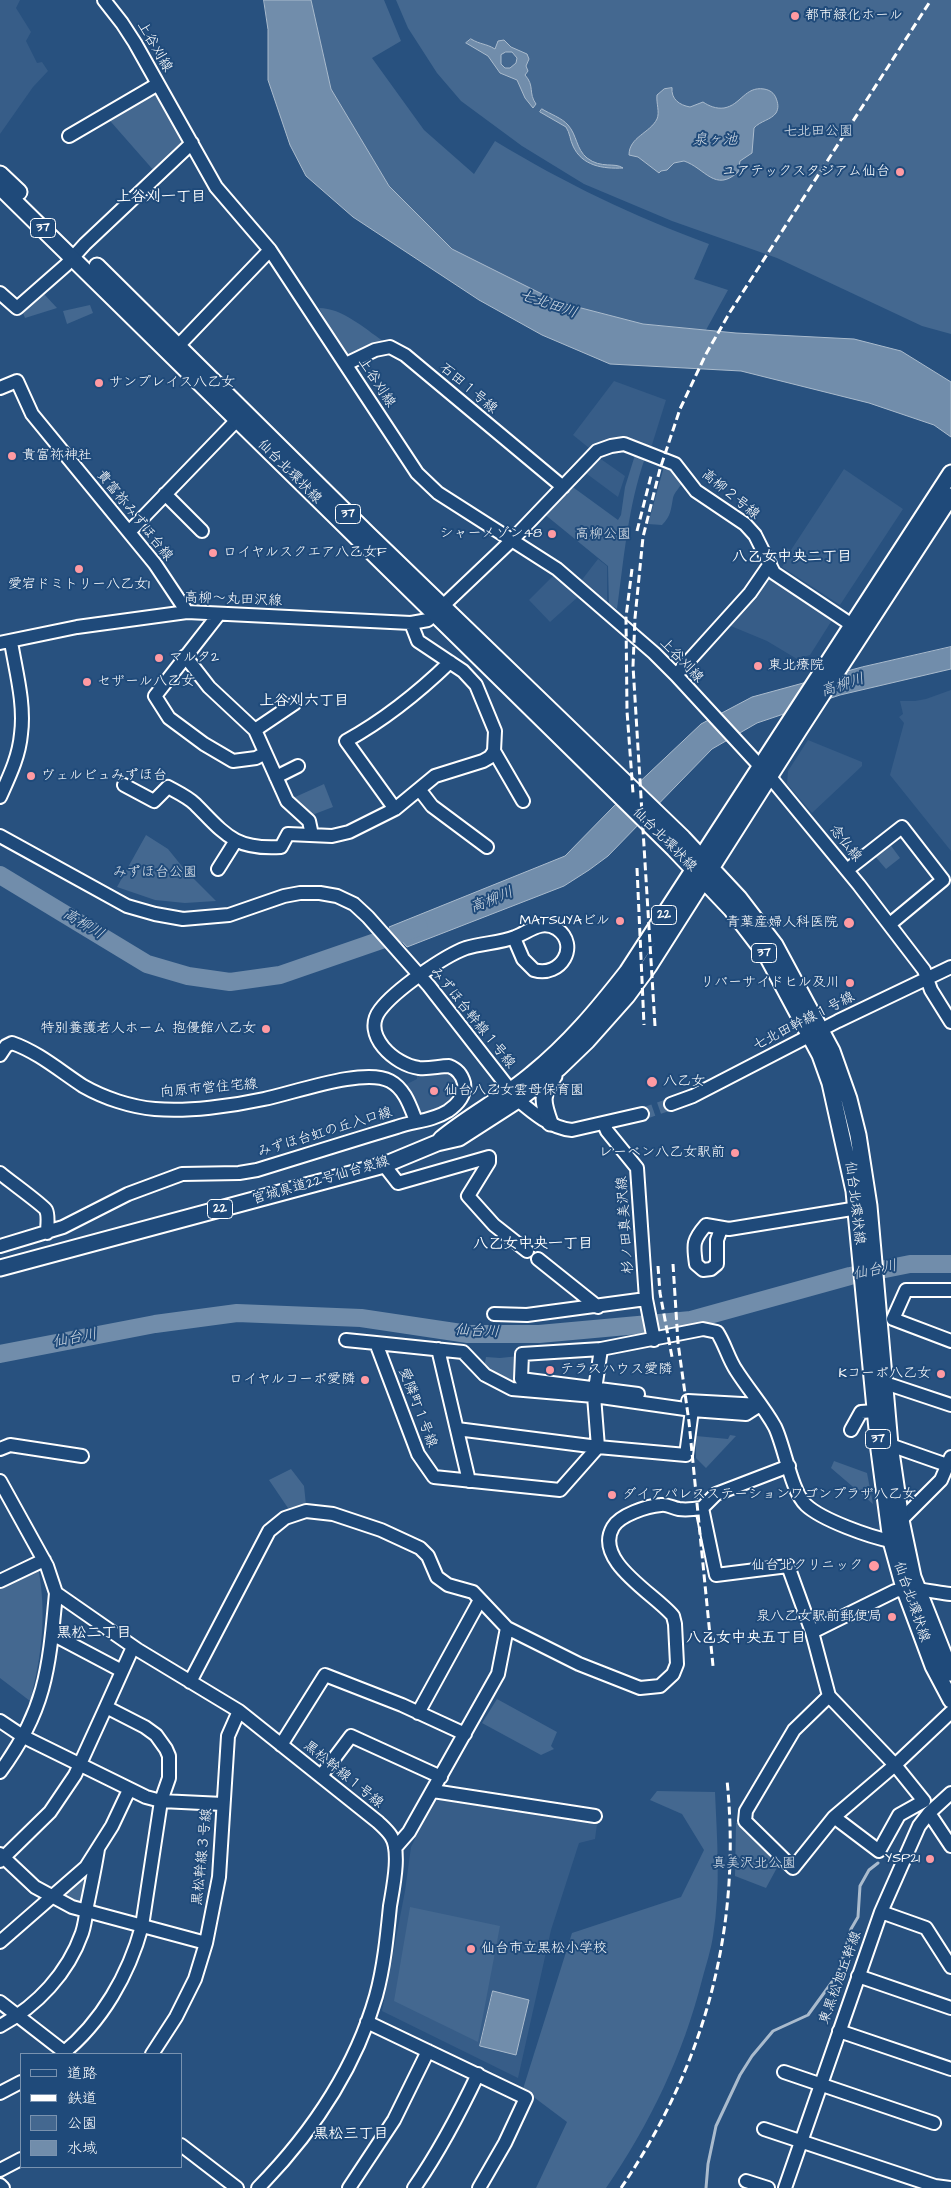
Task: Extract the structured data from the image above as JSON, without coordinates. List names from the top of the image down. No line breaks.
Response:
{"streets":{"main road":["37","仙台北環状線","22","宮城県道22号仙台泉線"],"street":["上谷刈線","石田１号線","高柳２号線","貴富祢みずほ台線","高柳～丸田沢線","念仏線","みずほ台幹線１号線","七北田幹線１号線","向原市営住宅線","みずほ台虹の丘入口線","杉ノ田真美沢線","愛隣町１号線","黒松幹線１号線","黒松幹線３号線","東黒松旭丘幹線"]},"crossings":[["上谷刈線","石田１号線"],["上谷刈線","高柳２号線"],["上谷刈線","念仏線"],["石田１号線","高柳２号線"],["仙台北環状線","高柳２号線"],["仙台北環状線","高柳～丸田沢線"],["仙台北環状線","22"],["仙台北環状線","七北田幹線１号線"],["高柳２号線","高柳～丸田沢線"],["高柳２号線","22"],["貴富祢みずほ台線","高柳～丸田沢線"],["念仏線","22"],["念仏線","七北田幹線１号線"],["22","みずほ台幹線１号線"],["22","宮城県道22号仙台泉線"],["みずほ台幹線１号線","みずほ台虹の丘入口線"],["みずほ台幹線１号線","宮城県道22号仙台泉線"],["向原市営住宅線","みずほ台虹の丘入口線"],["黒松幹線１号線","黒松幹線３号線"]],"districts":["上谷刈一丁目","八乙女中央二丁目","上谷刈六丁目","八乙女中央一丁目","黒松二丁目","八乙女中央五丁目","黒松三丁目"],"water":["泉ヶ池","七北田川","高柳川","仙台川"],"parks":["七北田公園","高柳公園","みずほ台公園","真美沢北公園"],"places":["都市緑化ホール","ユアテックスタジアム仙台","サンプレイス八乙女","貴富祢神社","シャーメゾン48","ロイヤルスクエア八乙女F","愛宕ドミトリー八乙女1","マルタ2","東北療院","セザール八乙女","ヴェルビュみずほ台","MATSUYAビル","青葉産婦人科医院","リバーサイドヒル及川","特別養護老人ホーム 抱優館八乙女","八乙女","仙台八乙女雲母保育園","レーベン八乙女駅前","テラスハウス愛隣","Kコーポ八乙女","ロイヤルコーポ愛隣","ダイアパレスステーションワゴンプラザ八乙女","仙台北クリニック","泉八乙女駅前郵便局","YSP21","仙台市立黒松小学校"],"legend":["道路","鉄道","公園","水域"]}
